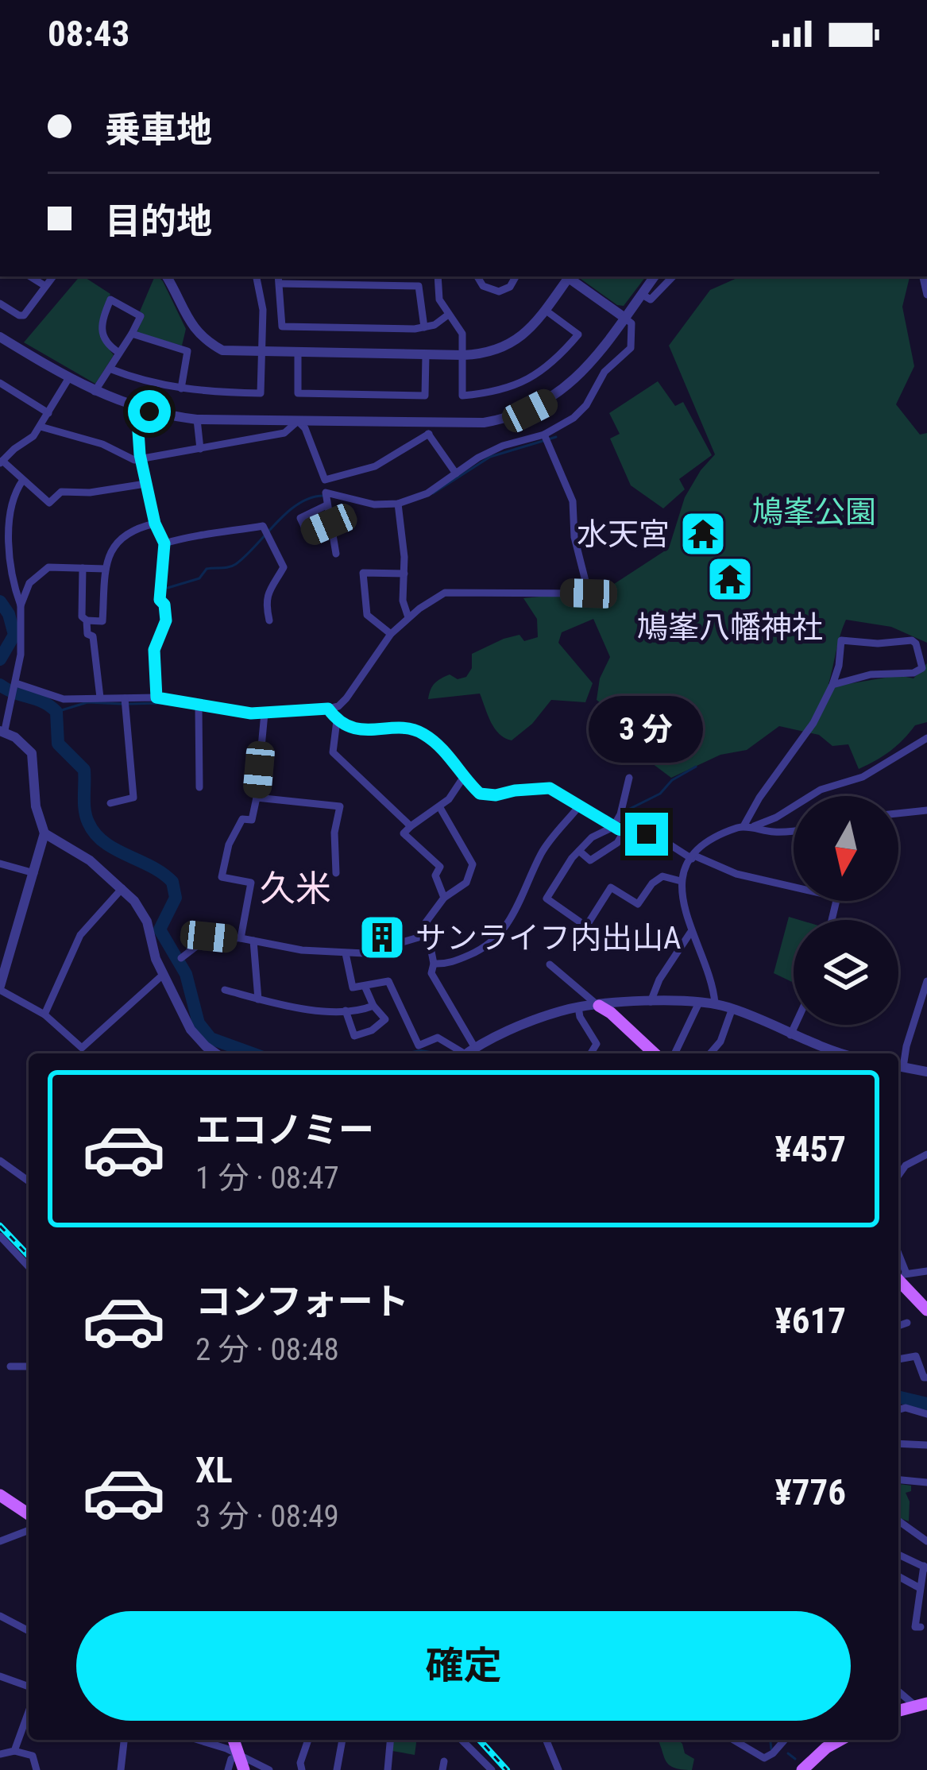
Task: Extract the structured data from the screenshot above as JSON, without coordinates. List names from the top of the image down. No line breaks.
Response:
{"districts":["久米"],"parks":["鳩峯公園"],"places":{"temple":["水天宮","鳩峯八幡神社"],"building":["サンライフ内出山A"]},"north":"bottom","page":{"status":"08:43","banner":["乗車地","目的地"],"bubble":"3 分","list":[{"name":"エコノミー","note":"1 分 · 08:47","value":"¥457"},{"name":"コンフォート","note":"2 分 · 08:48","value":"¥617"},{"name":"XL","note":"3 分 · 08:49","value":"¥776"}],"buttons":"確定"}}
